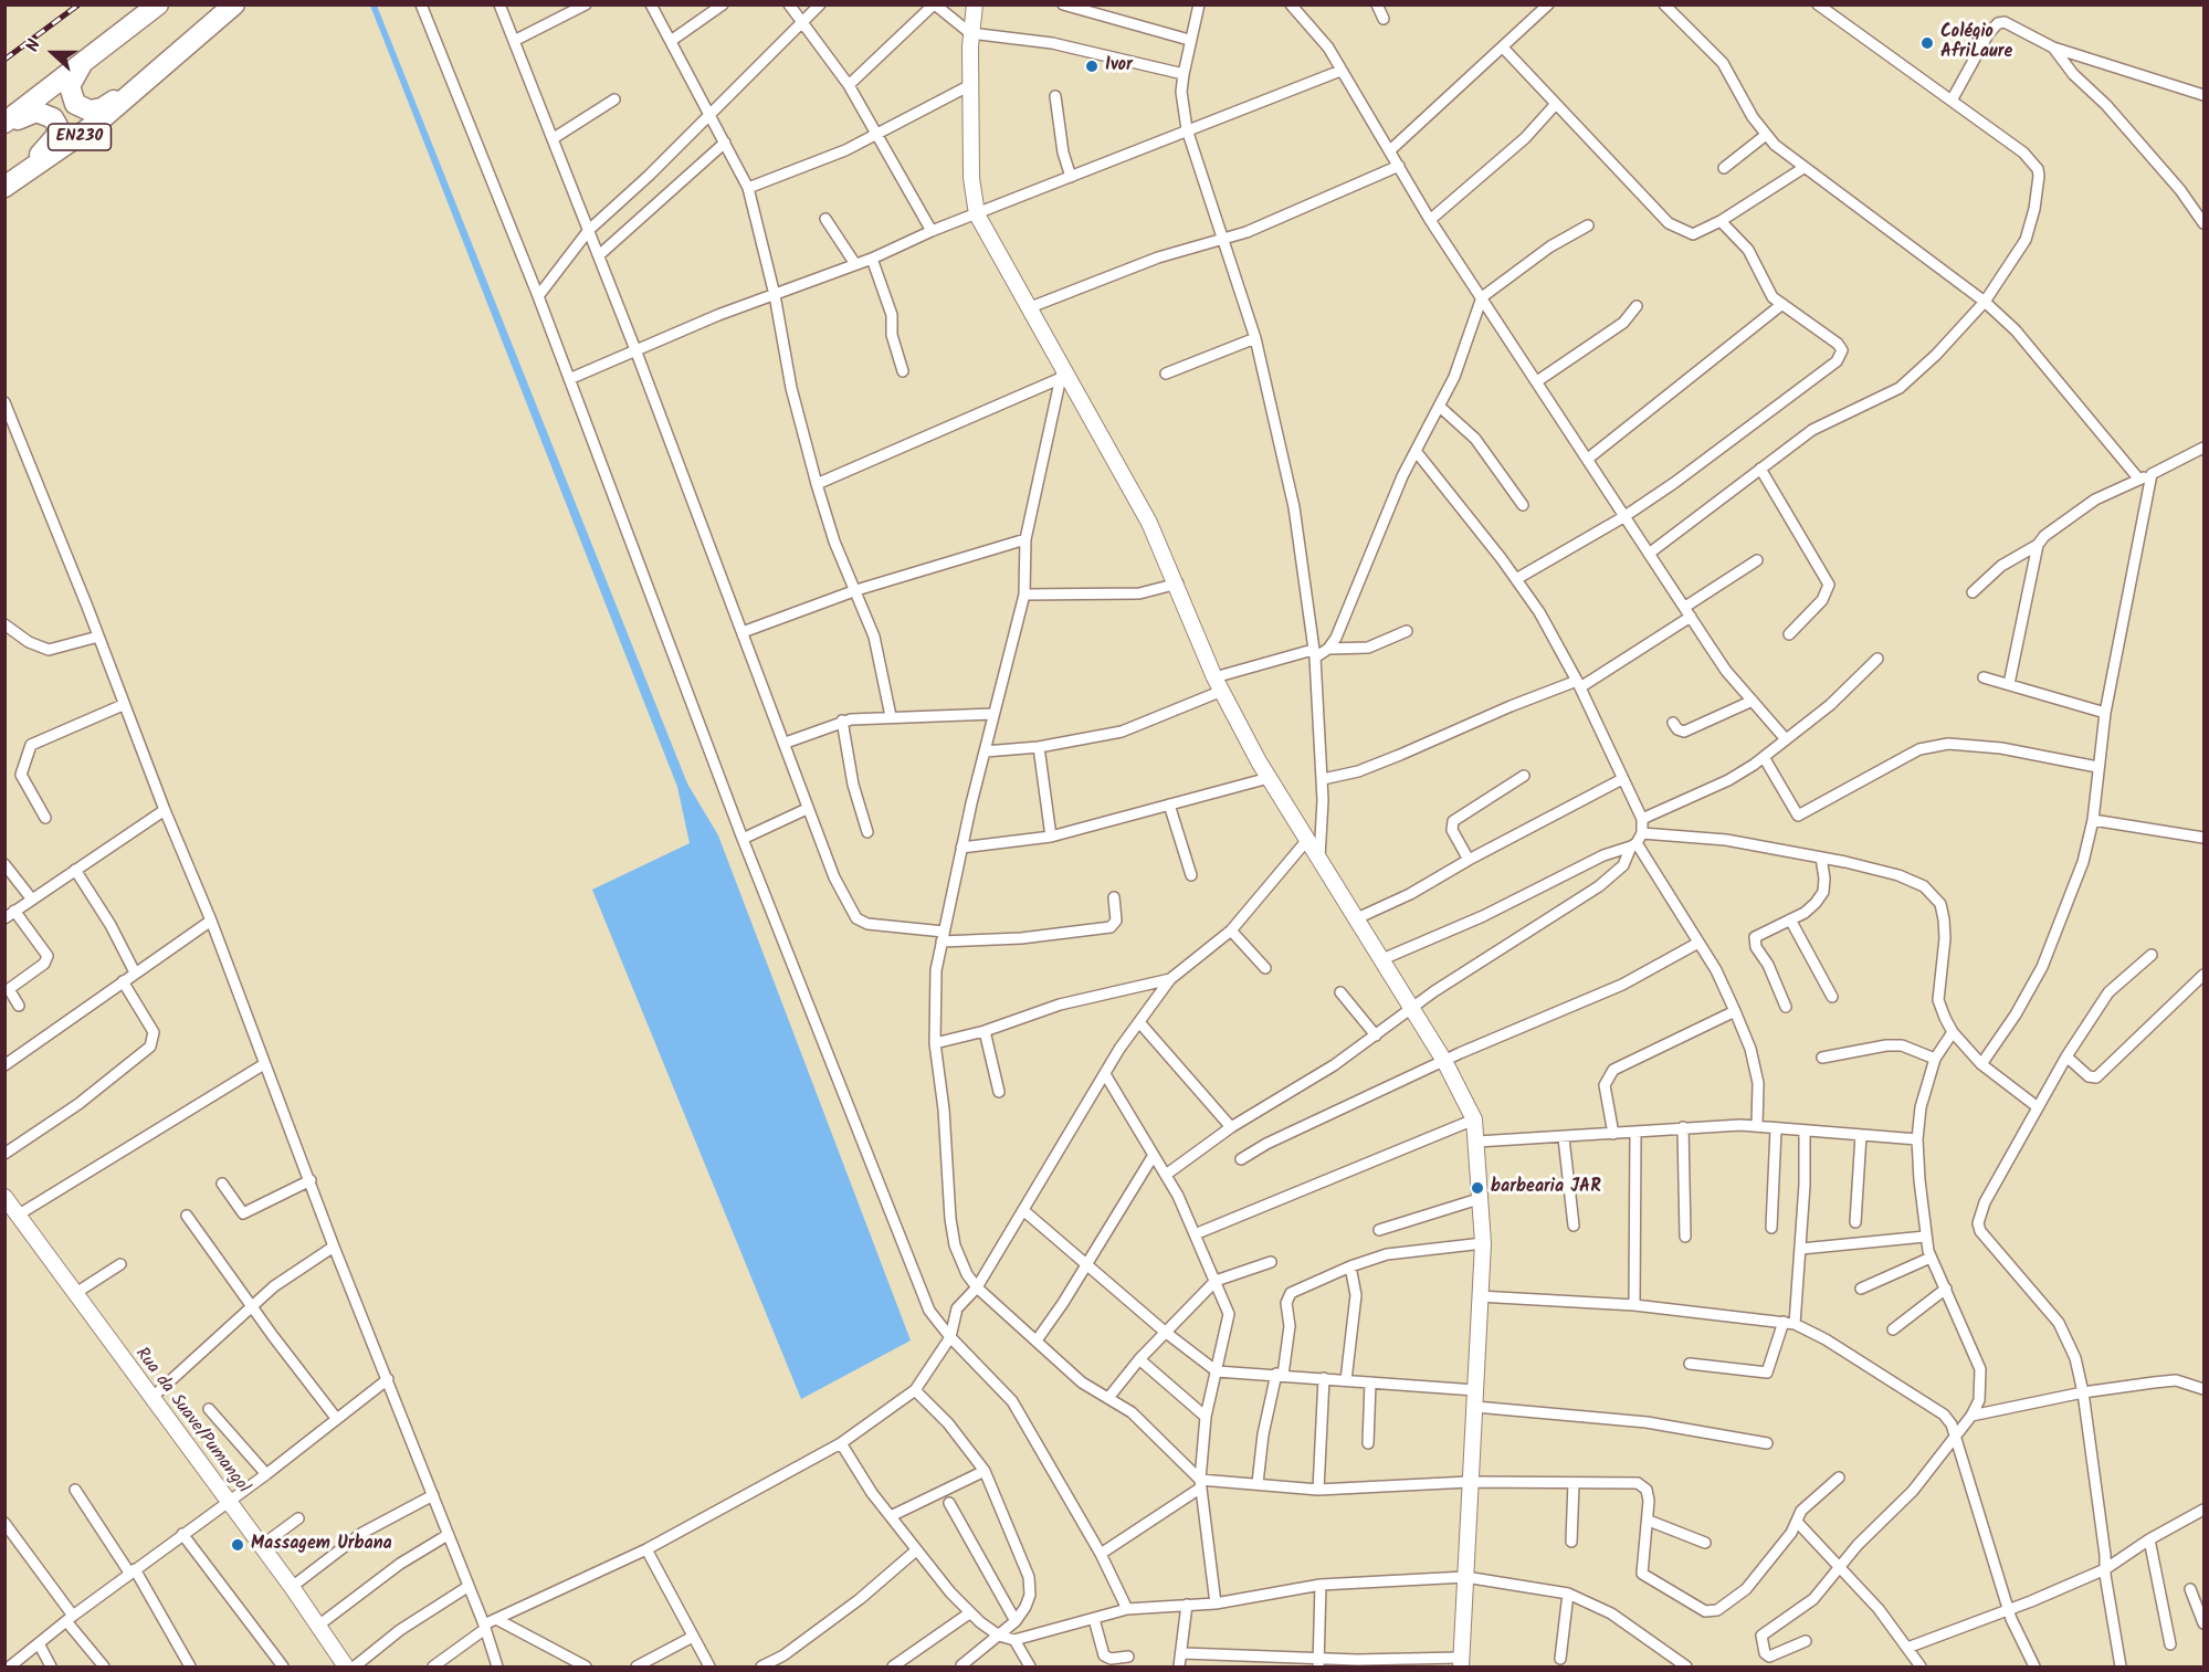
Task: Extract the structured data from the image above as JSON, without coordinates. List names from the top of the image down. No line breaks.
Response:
{"streets":{"highway":["EN230"],"street":["Rua da Suave/Pumangol"]},"places":["Colégio AfriLaure","Ivor","barbearia JAR","Massagem Urbana"],"north":"left"}
